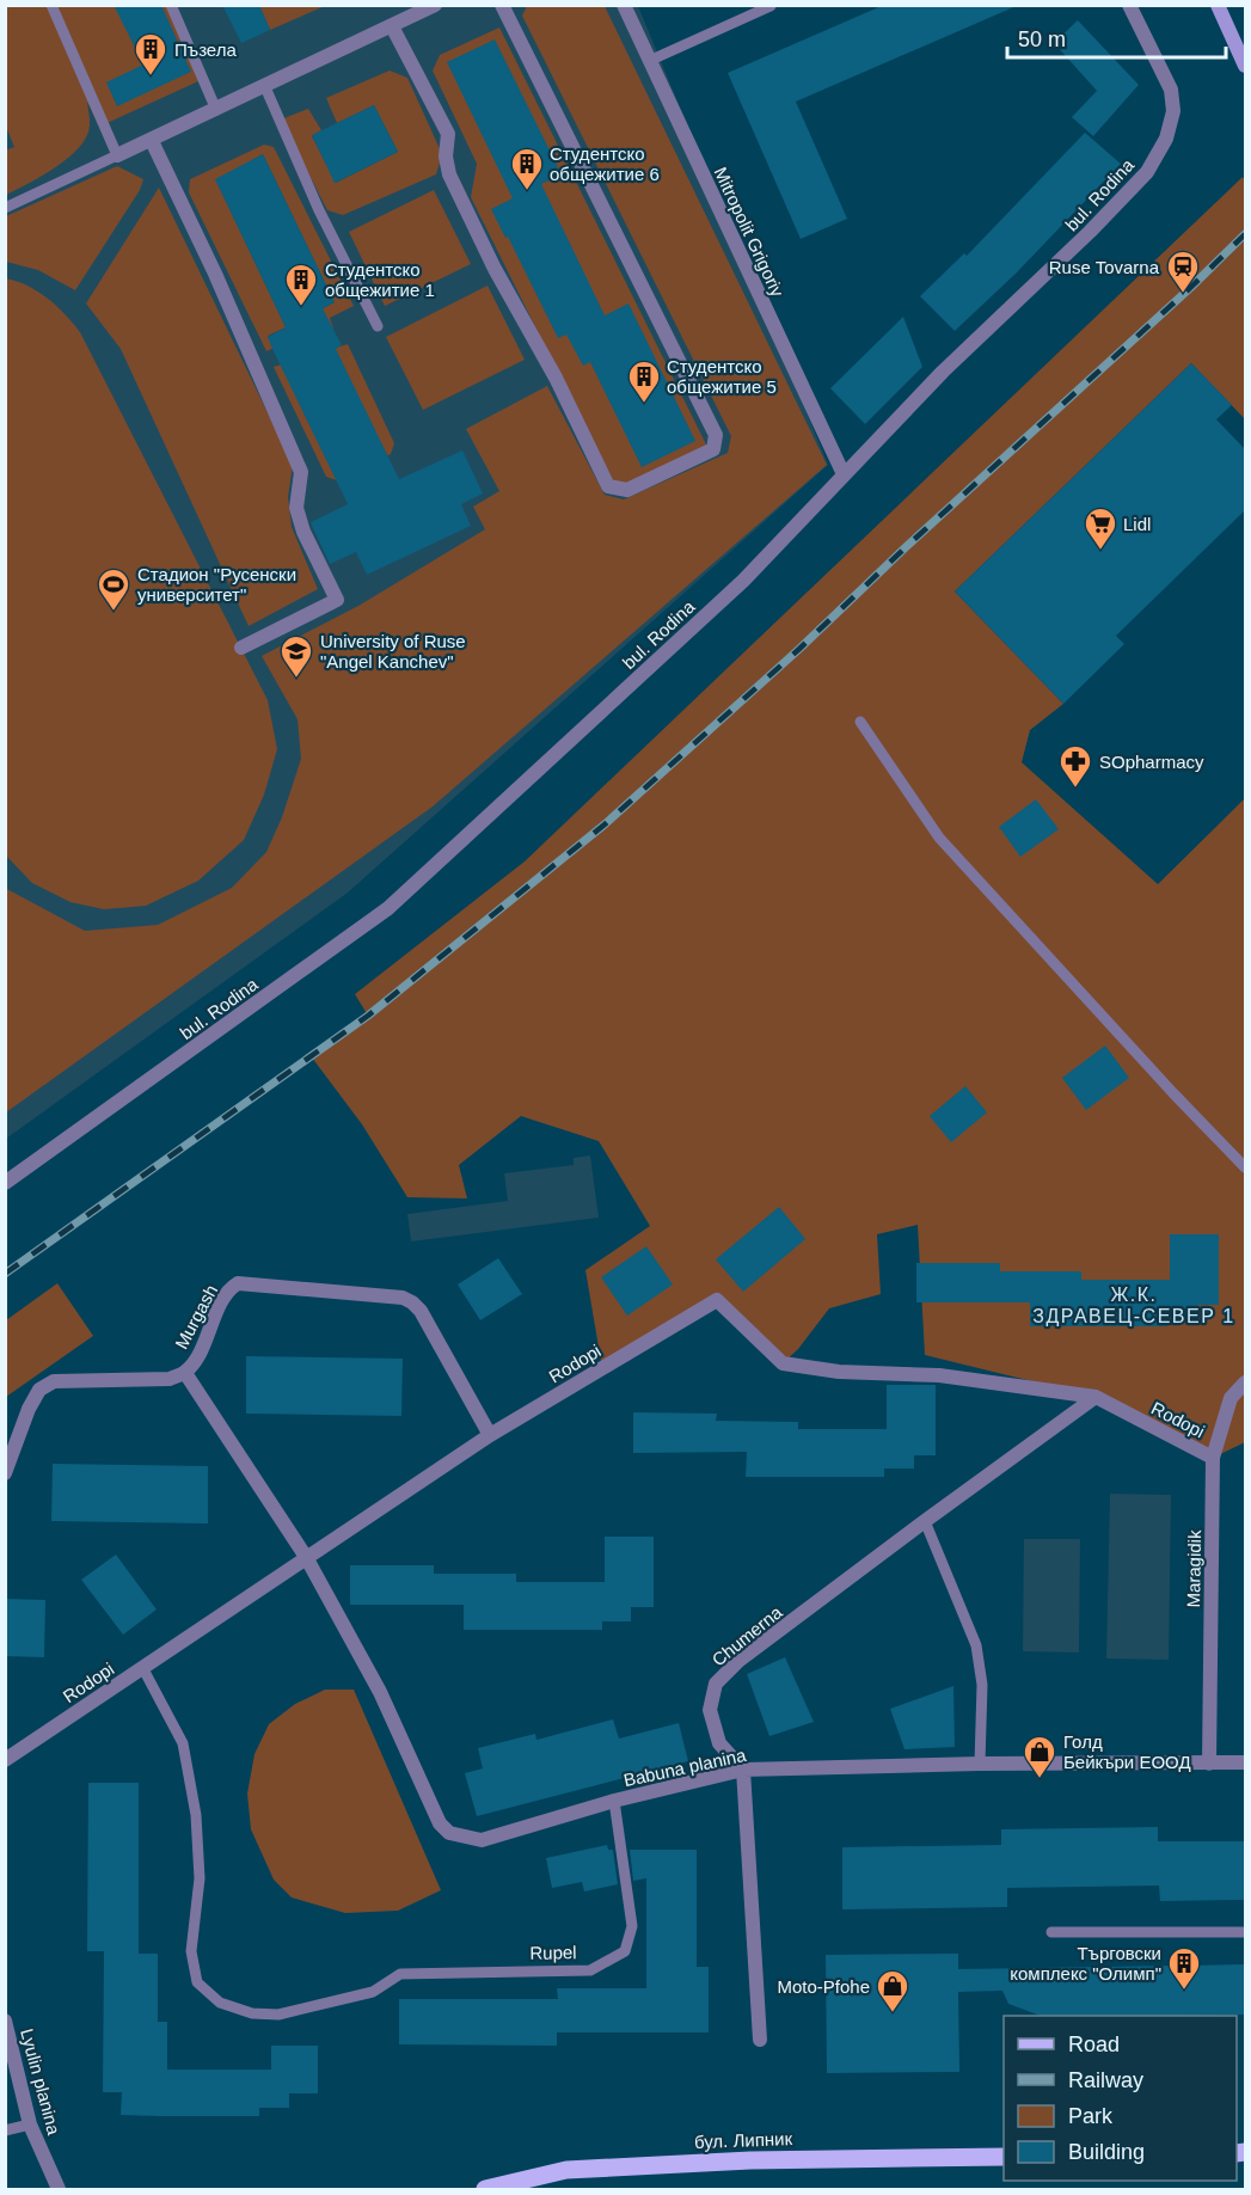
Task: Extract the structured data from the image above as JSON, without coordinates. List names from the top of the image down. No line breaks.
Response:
{"streets":{"main road":["бул. Липник"],"street":["bul. Rodina","Mitropolit Grigoriy","Murgash","Rodopi","Maragidik","Chumerna","Babuna planina","Lyulin planina"],"lane":["Rupel"]},"crossings":[["bul. Rodina","Mitropolit Grigoriy"],["Murgash","Rodopi"],["Rodopi","Maragidik"],["Rodopi","Chumerna"],["Rodopi","Babuna planina"],["Rodopi","Rupel"],["Maragidik","Babuna planina"],["Chumerna","Babuna planina"],["Babuna planina","Rupel"]],"districts":["Ж.К. ЗДРАВЕЦ-СЕВЕР 1"],"places":{"building":["Пъзела","Студентско общежитие 6","Студентско общежитие 1","Студентско общежитие 5","Търговски комплекс \"Олимп\""],"station":["Ruse Tovarna"],"supermarket":["Lidl"],"sports":["Стадион \"Русенски университет\""],"school or university":["University of Ruse \"Angel Kanchev\""],"pharmacy":["SOpharmacy"],"shop":["Голд Бейкъри ЕООД","Moto-Pfohe"]},"legend":["Road","Railway","Park","Building"],"scale_bar":"50 m"}
